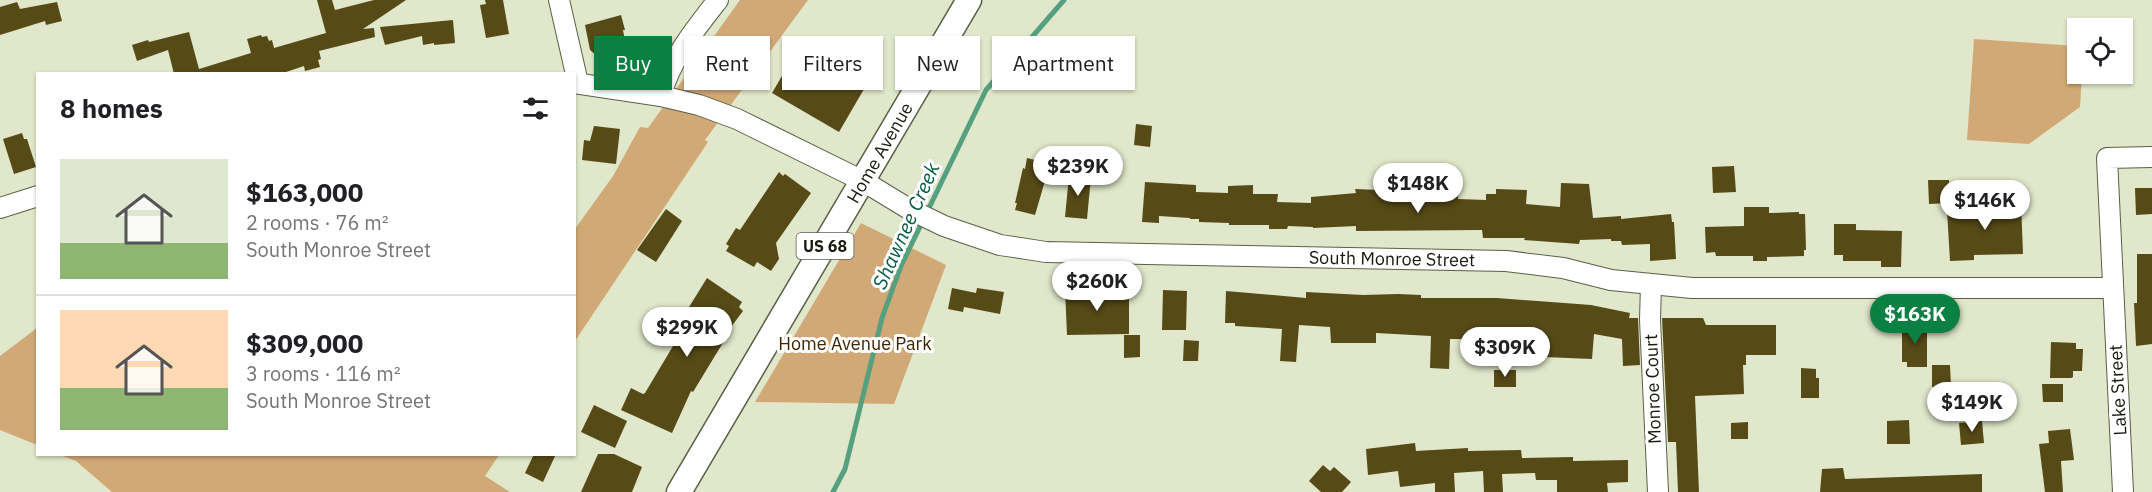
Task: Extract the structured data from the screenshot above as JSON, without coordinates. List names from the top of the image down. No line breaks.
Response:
{"streets":{"main road":["Home Avenue","US 68"],"street":["South Monroe Street","Monroe Court","Lake Street"]},"crossings":[["Home Avenue","South Monroe Street"],["South Monroe Street","Monroe Court"],["South Monroe Street","Lake Street"]],"water":["Shawnee Creek"],"parks":["Home Avenue Park"],"page":{"chip":["Buy","Rent","Filters","New","Apartment"],"heading":"8 homes","list":[{"name":"$163,000","note":"2 rooms · 76 m² · South Monroe Street"},{"name":"$309,000","note":"3 rooms · 116 m² · South Monroe Street"}],"price":["$239K","$148K","$146K","$260K","$163K","$299K","$309K","$149K"]}}
